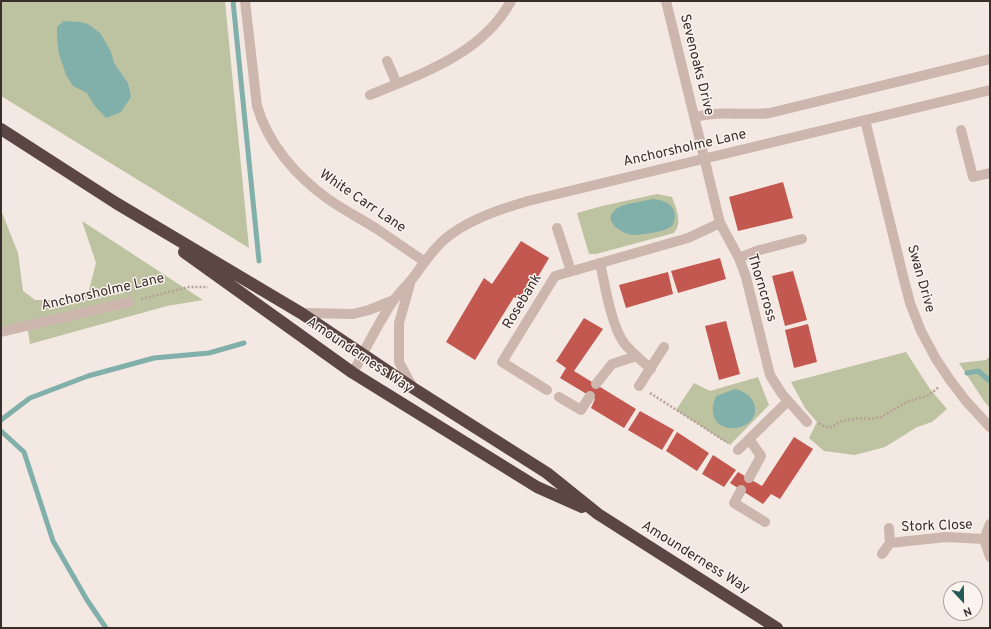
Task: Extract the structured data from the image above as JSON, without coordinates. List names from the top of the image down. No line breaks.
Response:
{"streets":{"highway":["Amounderness Way"],"street":["Sevenoaks Drive","Anchorsholme Lane","White Carr Lane","Swan Drive","Thorncross","Rosebank","Stork Close"]},"crossings":[["Sevenoaks Drive","Anchorsholme Lane"],["Sevenoaks Drive","Thorncross"],["Anchorsholme Lane","White Carr Lane"],["Anchorsholme Lane","Swan Drive"],["Anchorsholme Lane","Thorncross"],["Anchorsholme Lane","Amounderness Way"],["Thorncross","Rosebank"]],"north":"bottom"}
